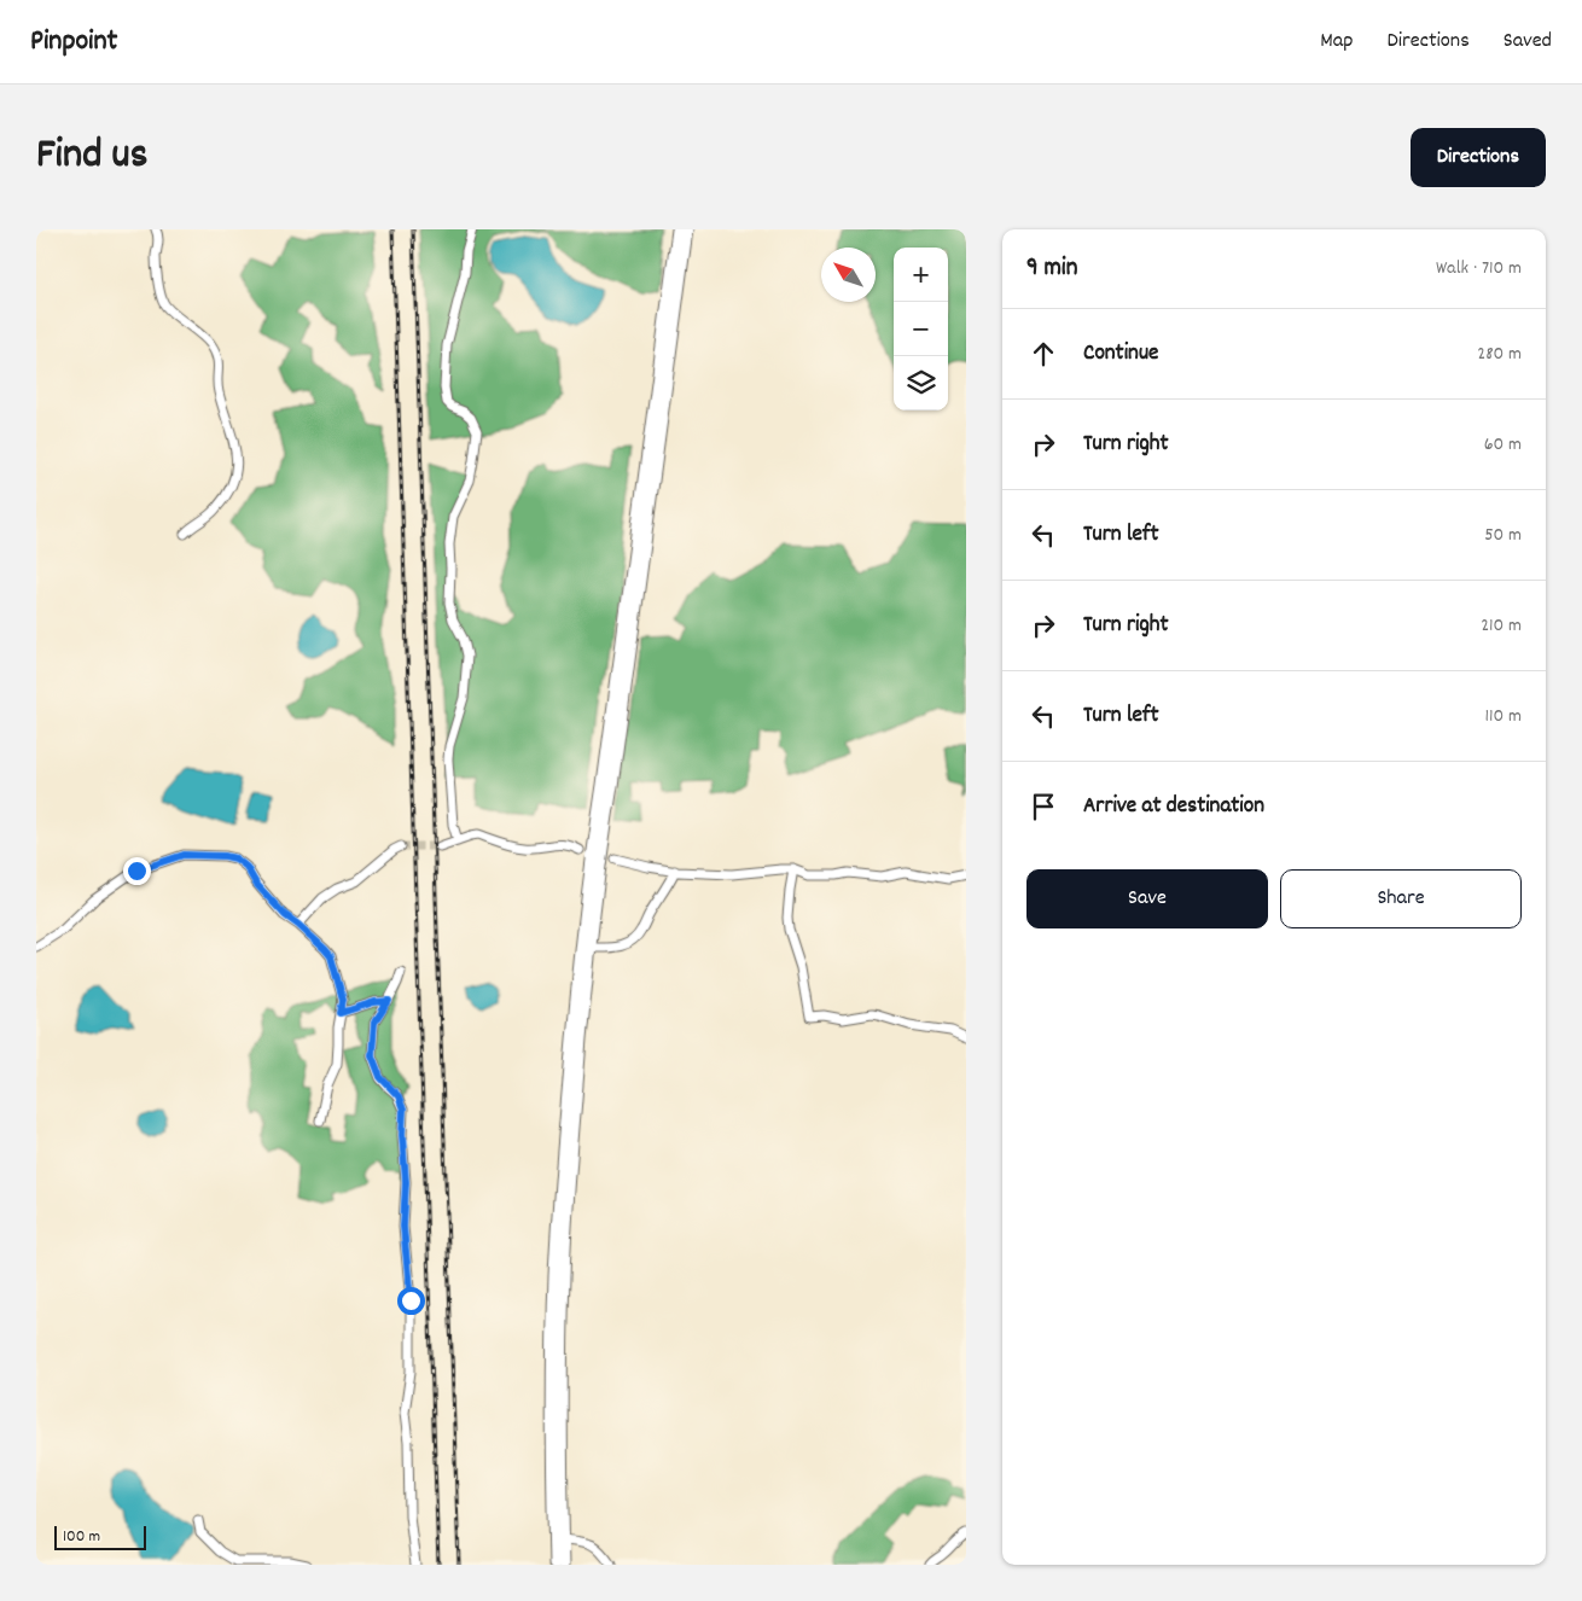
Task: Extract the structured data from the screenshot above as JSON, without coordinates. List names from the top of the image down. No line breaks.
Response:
{"scale_bar":"100 m","north":"top left","page":{"header":"Pinpoint","nav":["Map","Directions","Saved"],"title":"Find us","buttons":["Directions",["Save","Share"]],"heading":["9 min","Walk · 710 m"],"map_buttons":["+","−"],"list":[["Continue","280 m"],["Turn right","60 m"],["Turn left","50 m"],["Turn right","210 m"],["Turn left","110 m"],"Arrive at destination"],"scale":"100 m"}}
